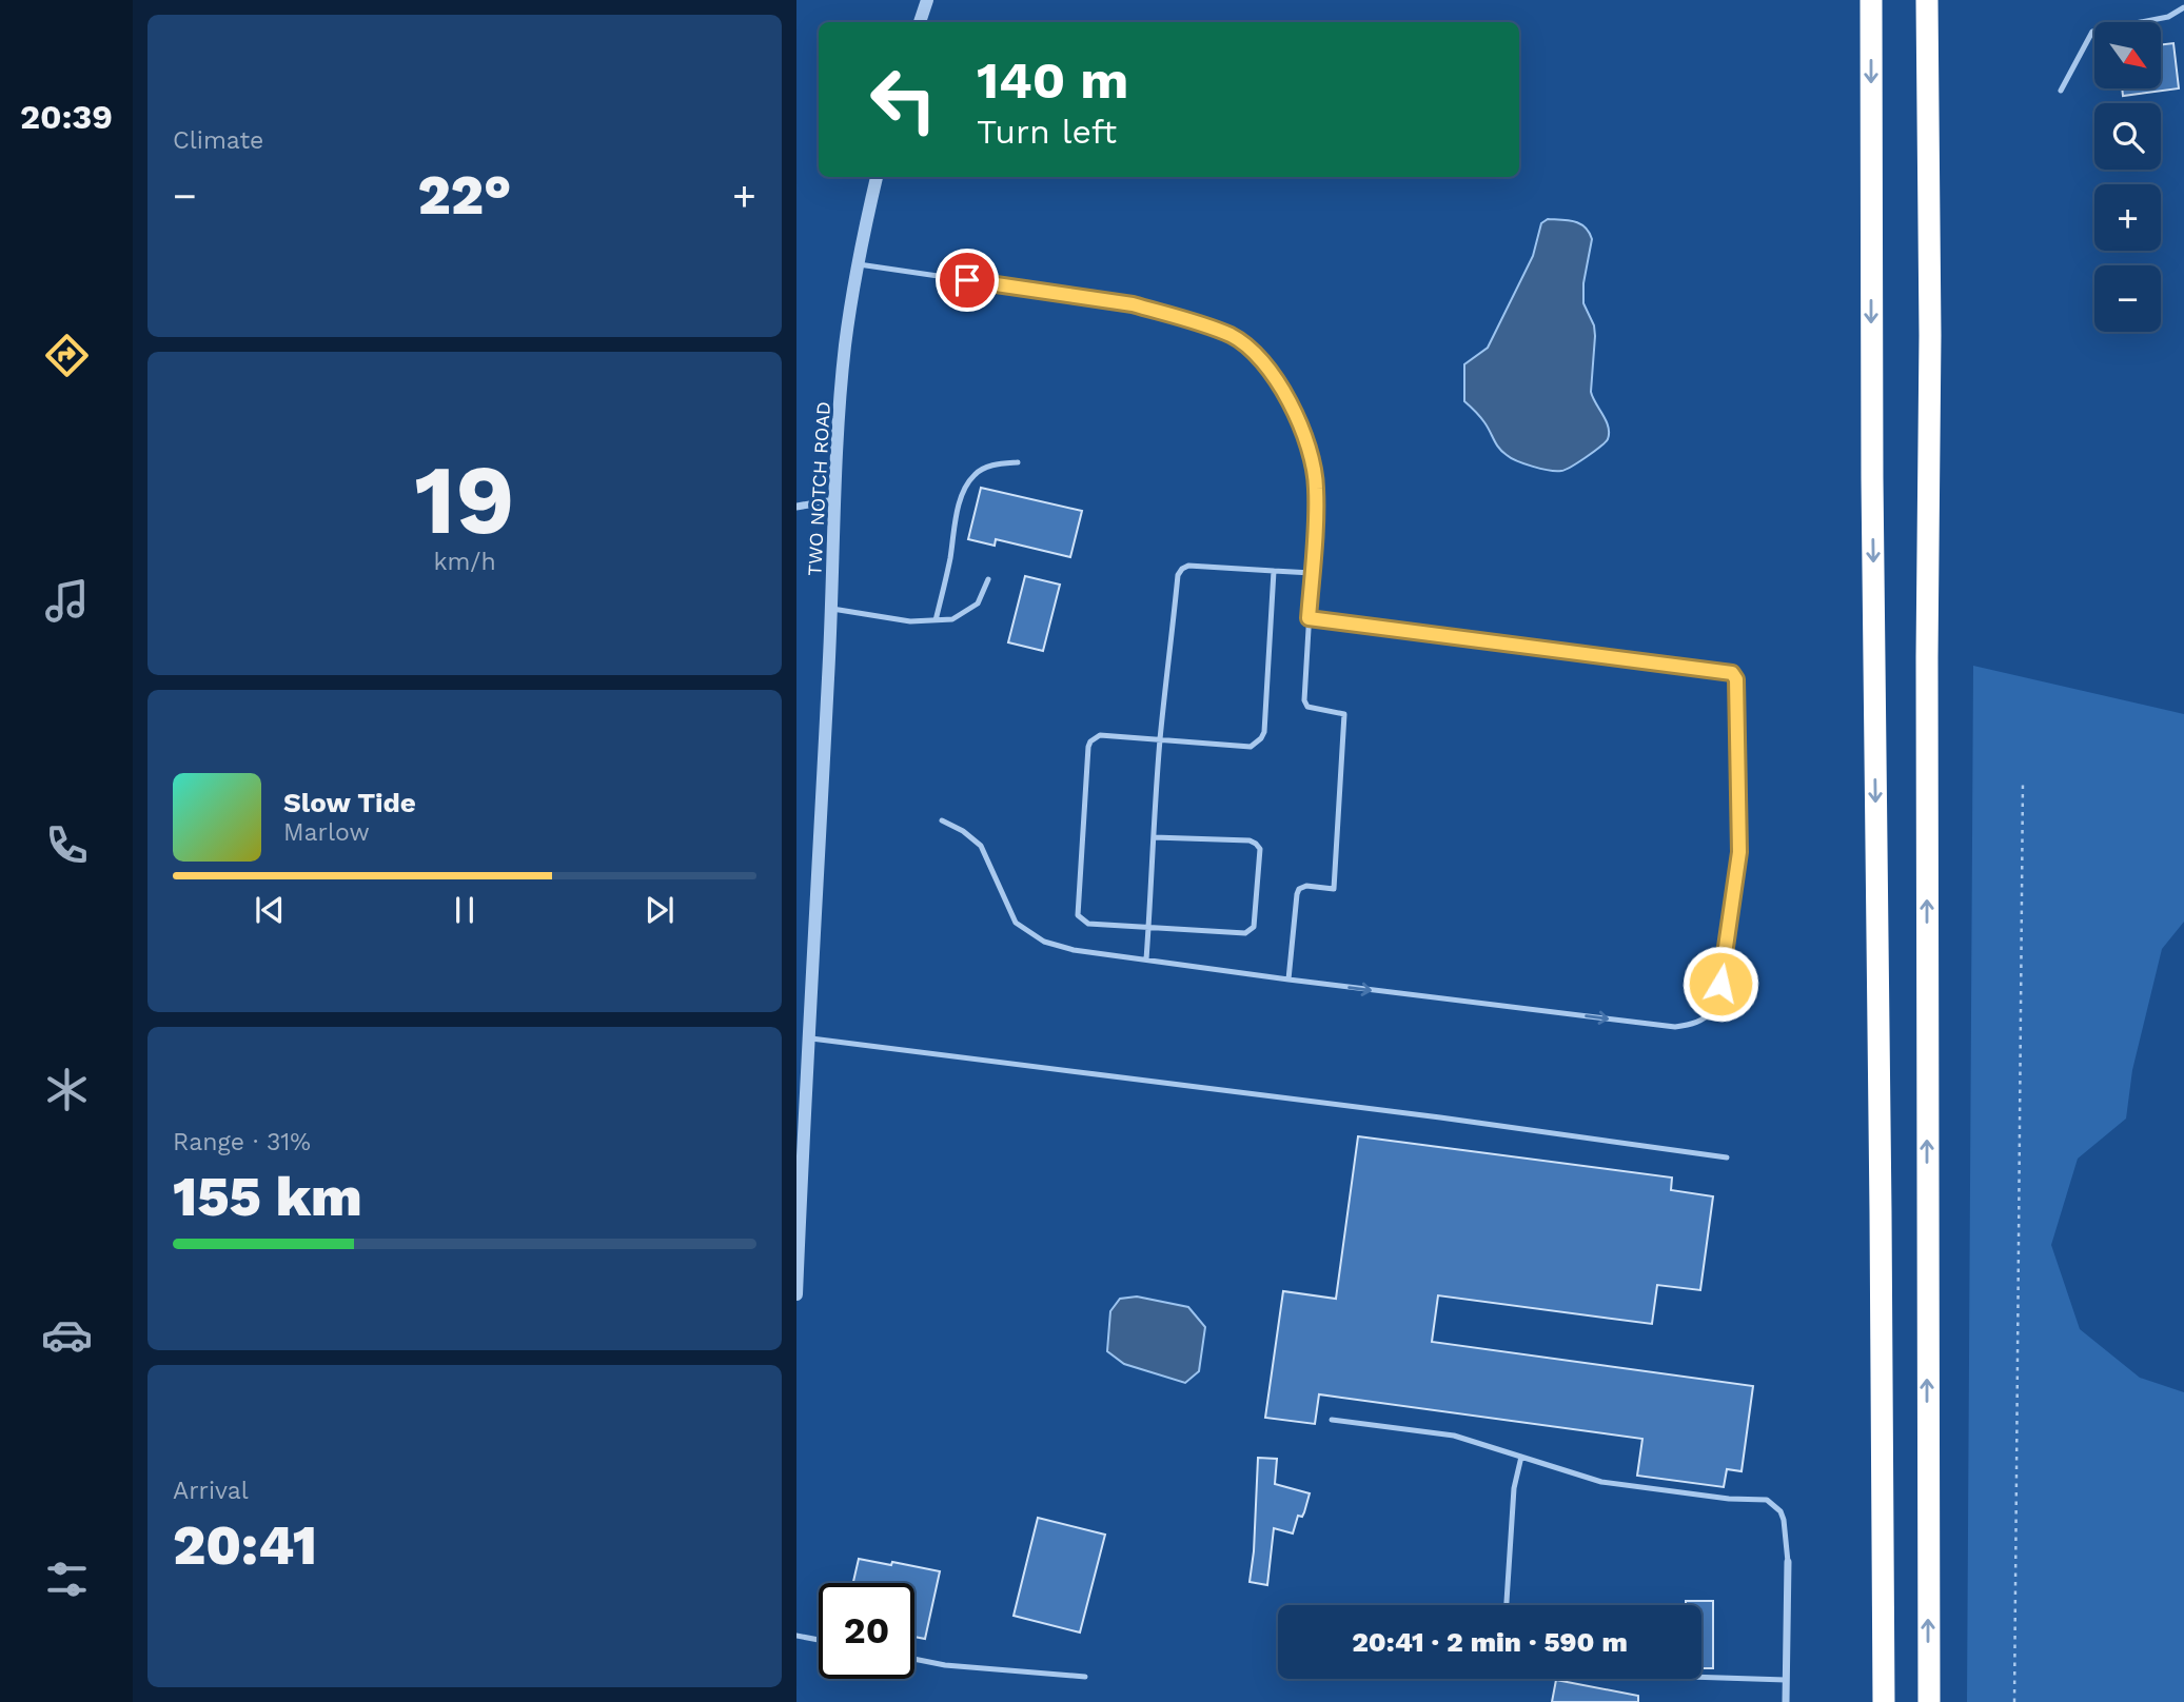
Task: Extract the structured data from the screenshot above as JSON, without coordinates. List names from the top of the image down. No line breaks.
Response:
{"streets":{"street":["TWO NOTCH ROAD"]},"north":"bottom right","page":{"tabs":"20:39","tile":["Climate",["19","km/h"],["Range · 31%","155 km"],["Arrival","20:41"]],"map_buttons":["+","−"],"turn":["140 m","Turn left"],"heat":["−","22°","+"],"song":["Slow Tide","Marlow"],"limit":"20","trip":"20:41 · 2 min · 590 m"}}
